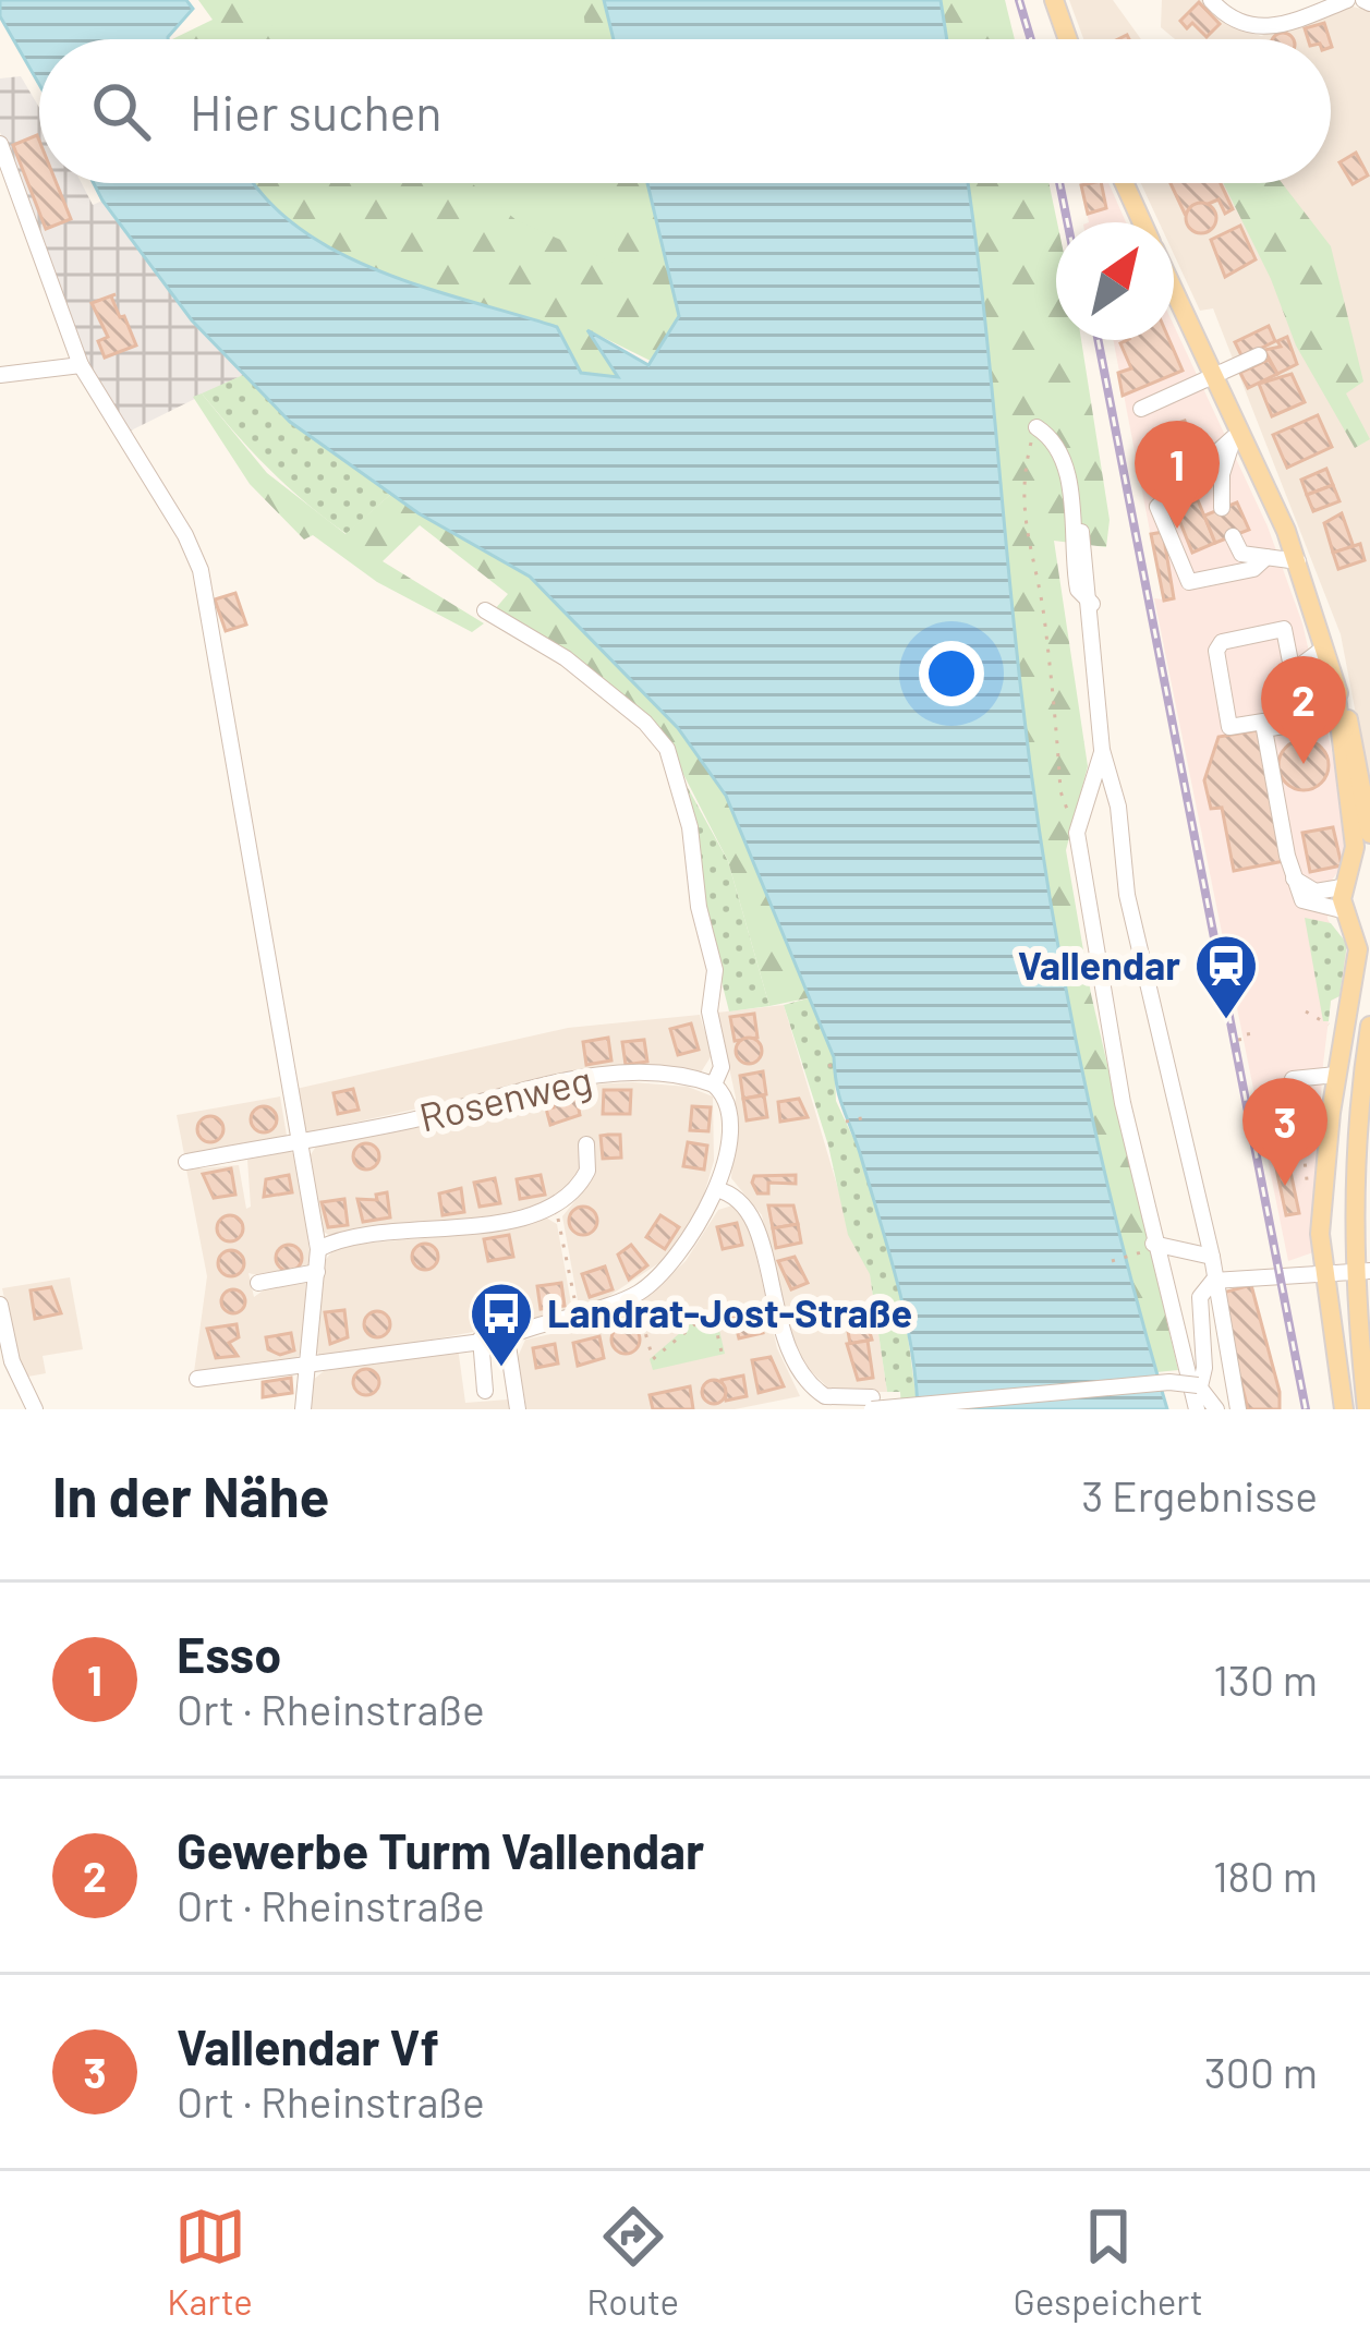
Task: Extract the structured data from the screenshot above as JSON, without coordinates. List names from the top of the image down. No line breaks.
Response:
{"streets":{"street":["Rosenweg"]},"places":{"station":["Vallendar"],"bus stop":["Landrat-Jost-Straße"]},"north":"top right","page":{"search":"Hier suchen","pins":["1","2","3"],"heading":["In der Nähe","3 Ergebnisse"],"list":[{"mark":"1","name":"Esso","note":"Ort · Rheinstraße","value":"130 m"},{"mark":"2","name":"Gewerbe Turm Vallendar","note":"Ort · Rheinstraße","value":"180 m"},{"mark":"3","name":"Vallendar Vf","note":"Ort · Rheinstraße","value":"300 m"}],"nav":["Karte","Route","Gespeichert"]}}
